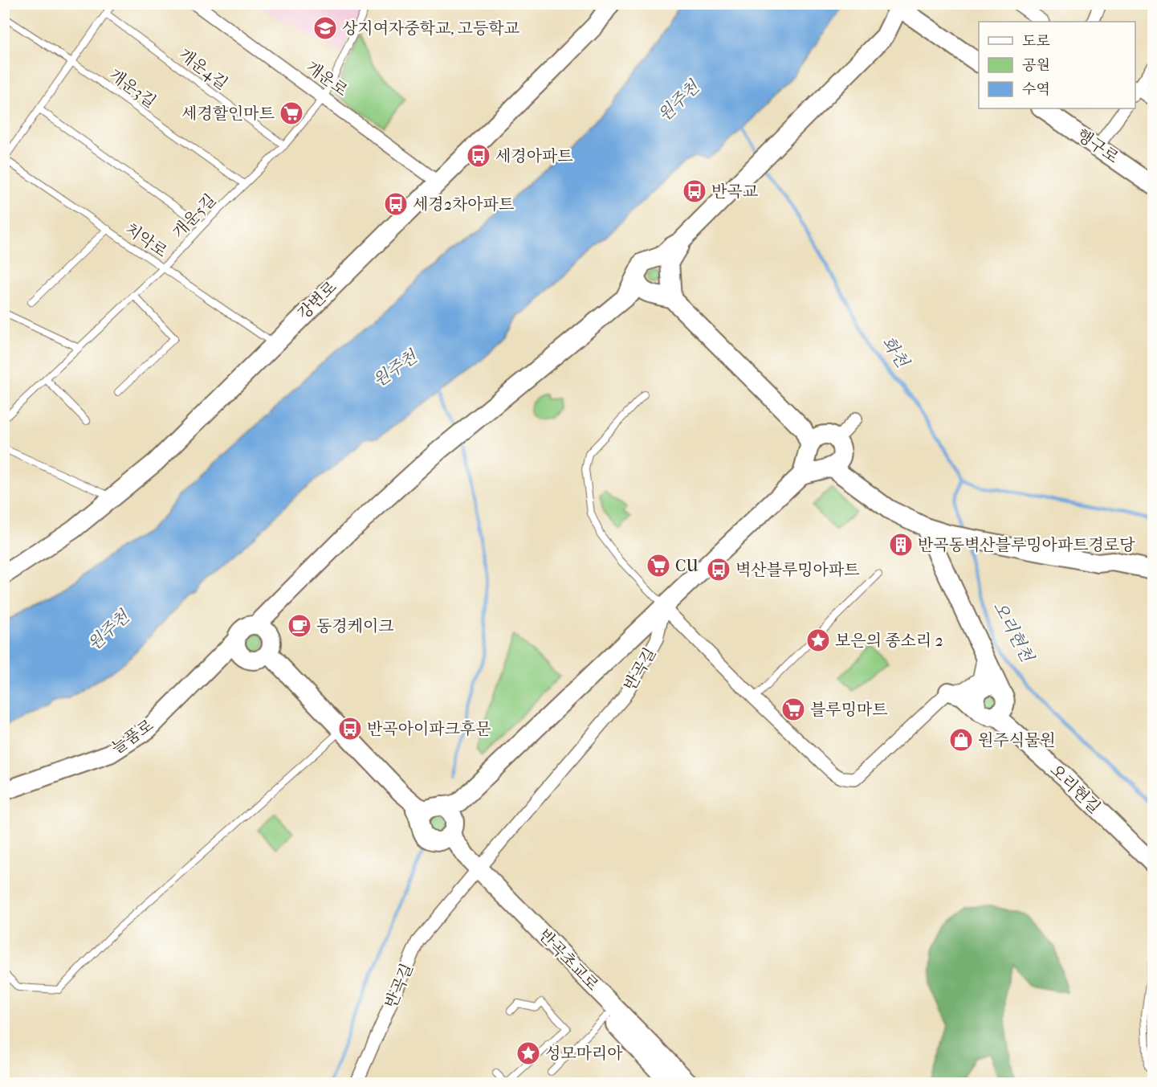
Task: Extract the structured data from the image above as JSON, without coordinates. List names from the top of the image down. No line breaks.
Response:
{"streets":{"street":["개운로","행구로","강변로","반곡길","늘품로","오리현길","반곡초교로"],"lane":["개운4길","개운3길","개운5길","치악로"]},"crossings":[["개운4길","개운5길"],["개운로","개운5길"],["개운로","강변로"],["개운3길","개운5길"],["개운5길","치악로"],["치악로","강변로"],["반곡길","반곡초교로"]],"water":["원주천","화천","오리현천"],"places":{"school or university":["상지여자중학교, 고등학교"],"supermarket":["세경할인마트","CU","블루밍마트"],"bus stop":["세경아파트","반곡교","세경2차아파트","벽산블루밍아파트","반곡아이파크후문"],"building":["반곡동벽산블루밍아파트경로당"],"cafe":["동경케이크"],"place":["보은의 종소리 2","성모마리아"],"shop":["원주식물원"]},"legend":["도로","공원","수역"]}
